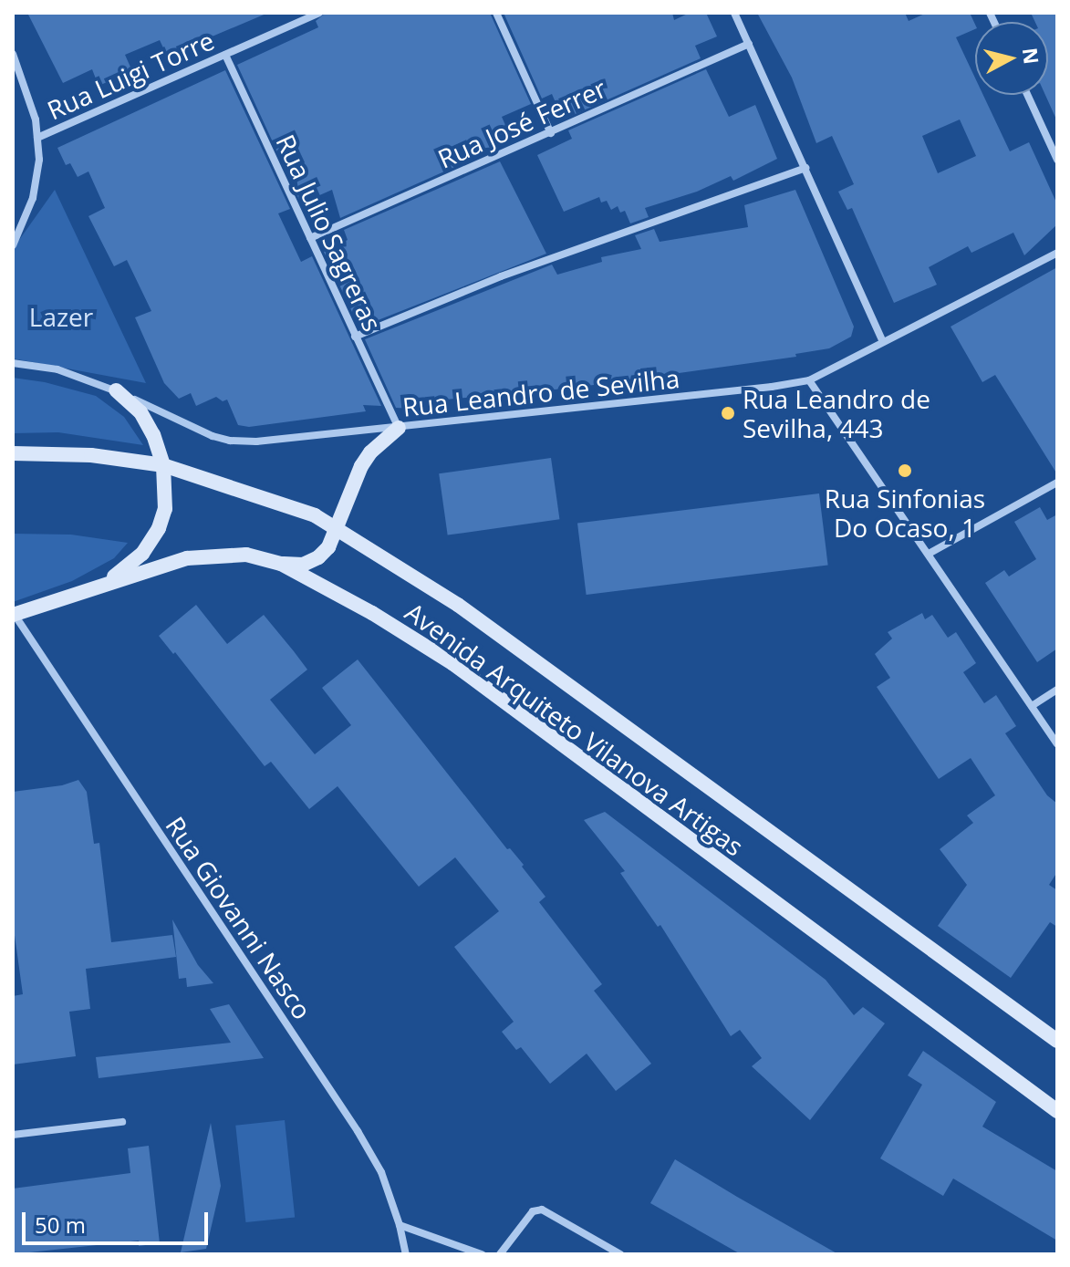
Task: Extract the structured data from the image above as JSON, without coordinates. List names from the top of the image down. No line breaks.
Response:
{"streets":{"main road":["Avenida Arquiteto Vilanova Artigas"],"street":["Rua Luigi Torre","Rua José Ferrer","Rua Julio Sagreras","Rua Leandro de Sevilha","Rua Giovanni Nasco"]},"crossings":[["Rua Luigi Torre","Rua Julio Sagreras"],["Rua José Ferrer","Rua Julio Sagreras"],["Rua Julio Sagreras","Rua Leandro de Sevilha"],["Avenida Arquiteto Vilanova Artigas","Rua Giovanni Nasco"]],"parks":["Lazer"],"places":["Rua Leandro de Sevilha, 443","Rua Sinfonias Do Ocaso, 1"],"scale_bar":"50 m","north":"right"}
